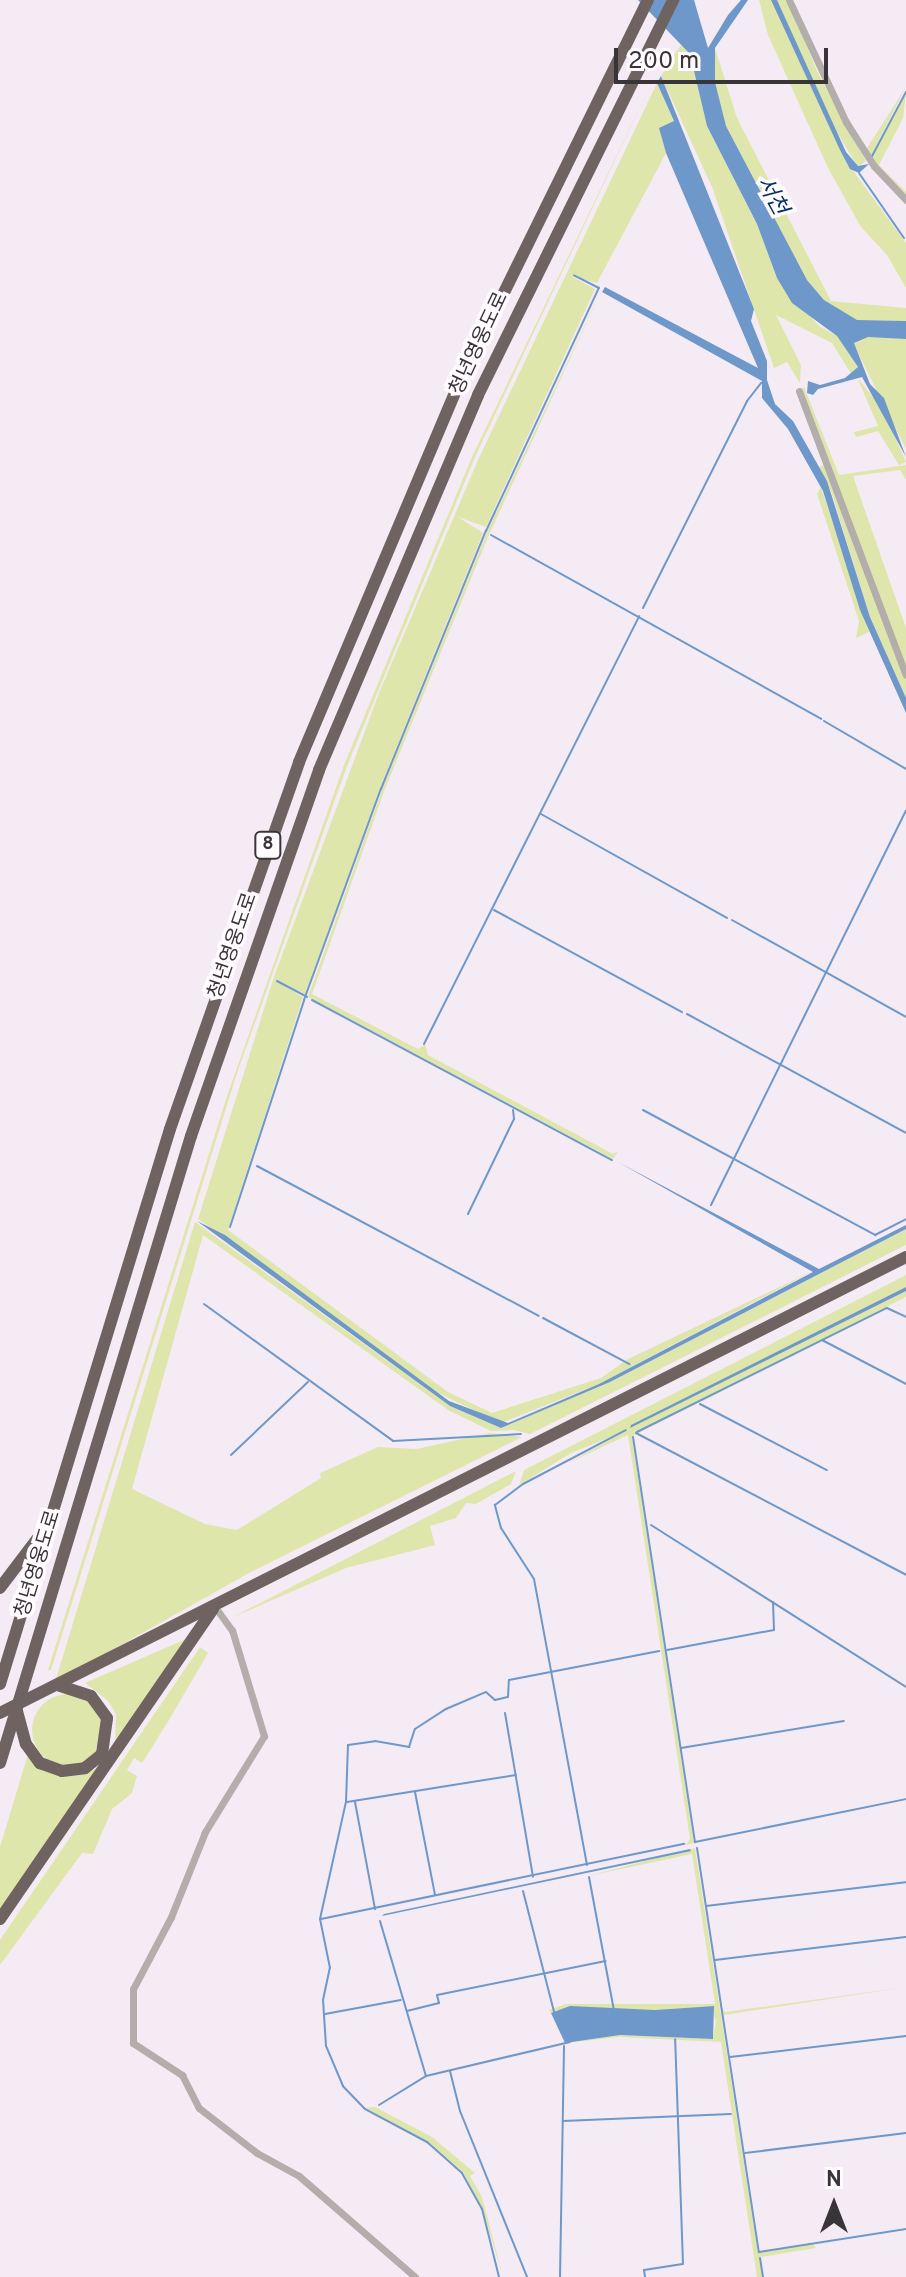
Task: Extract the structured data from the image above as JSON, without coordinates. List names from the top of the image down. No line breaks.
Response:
{"streets":{"highway":["청년영웅도로","8"]},"water":["서천"],"scale_bar":"200 m","north":"top"}
